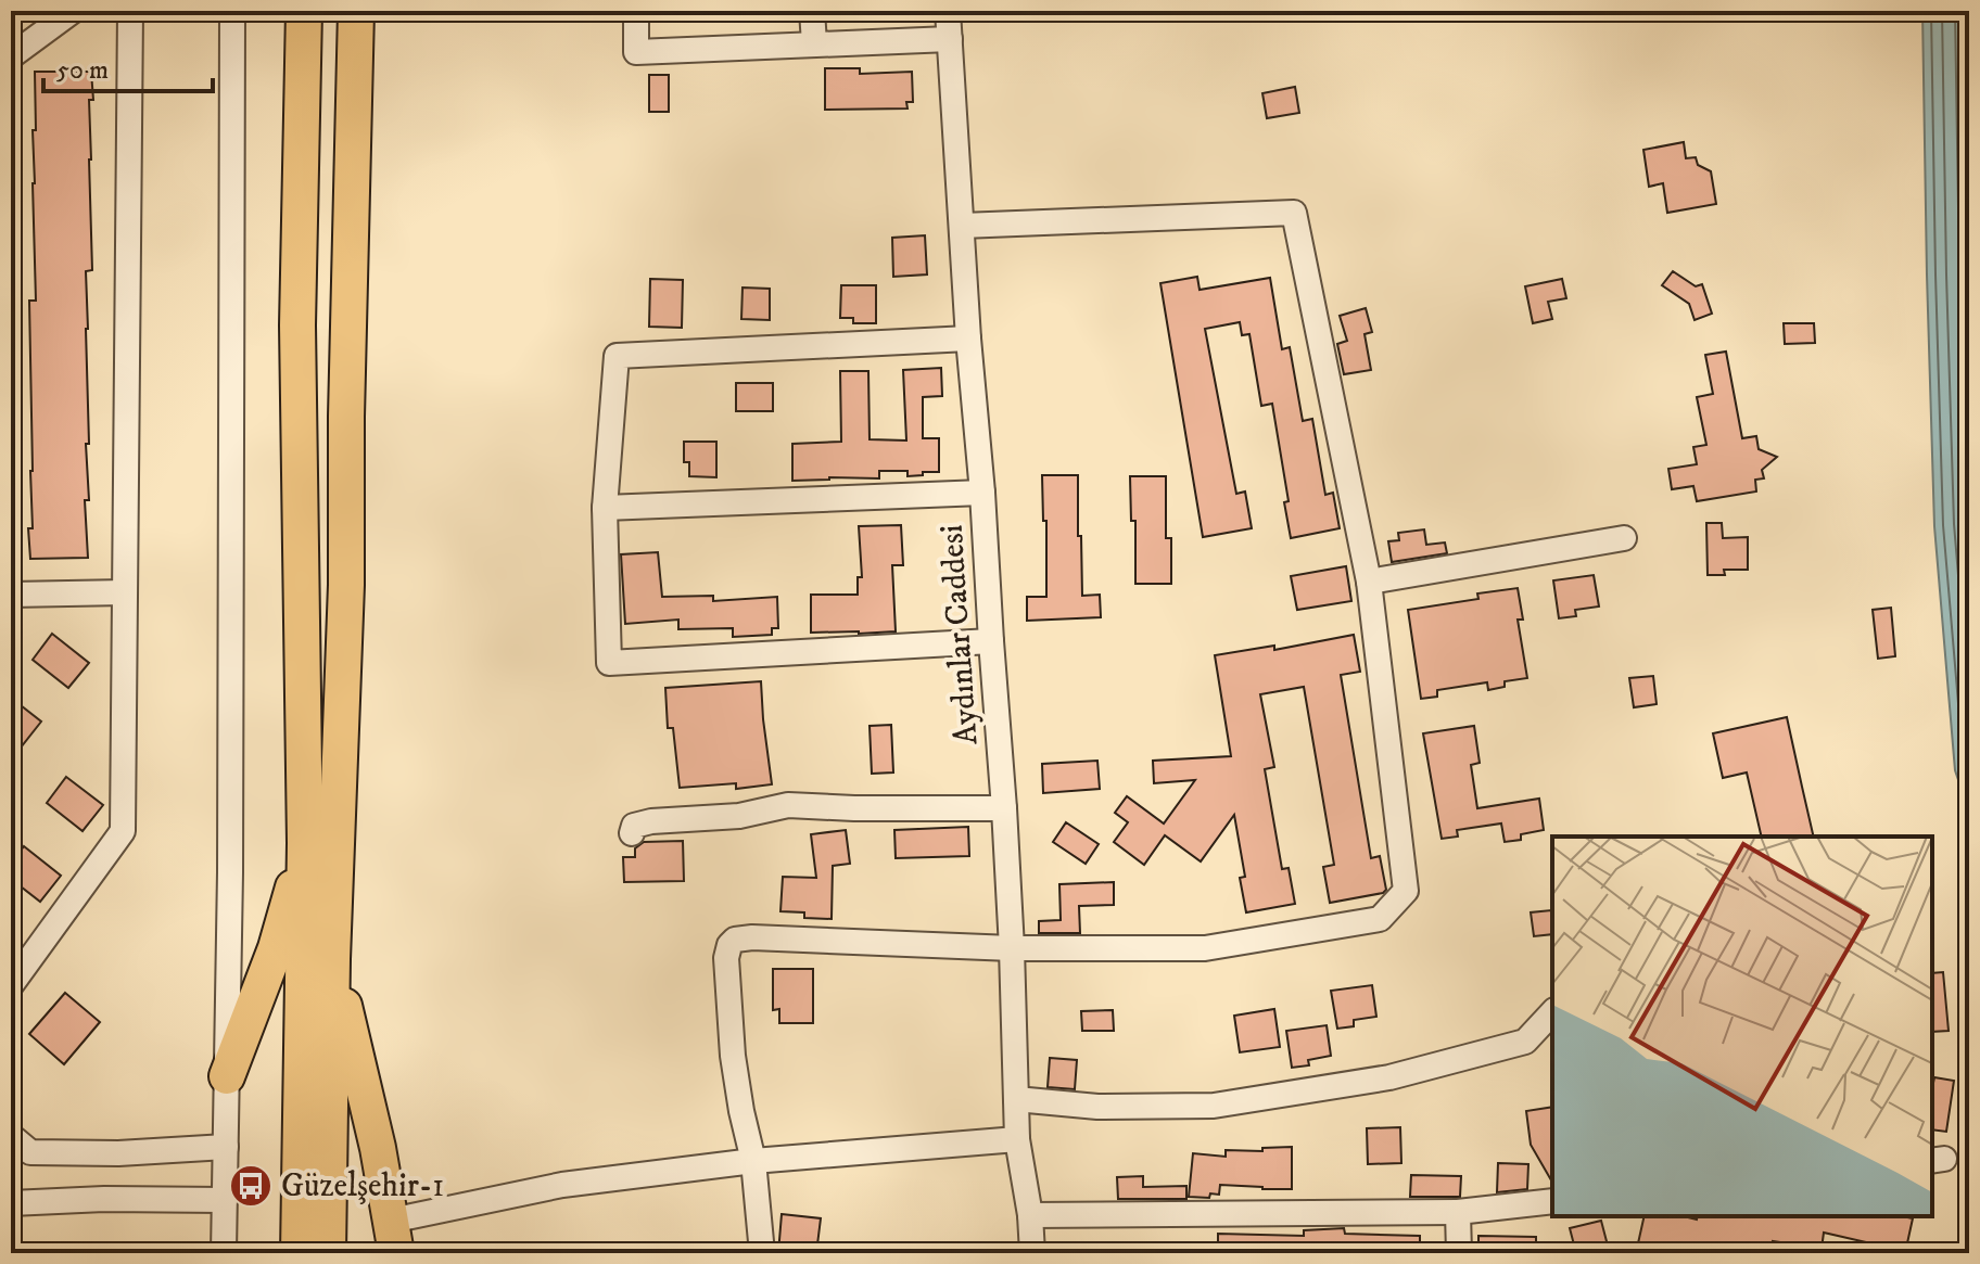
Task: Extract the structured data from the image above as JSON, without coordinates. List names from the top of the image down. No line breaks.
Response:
{"streets":{"street":["Aydınlar Caddesi"]},"places":{"bus stop":["Güzelşehir-1"]},"scale_bar":"50 m"}
